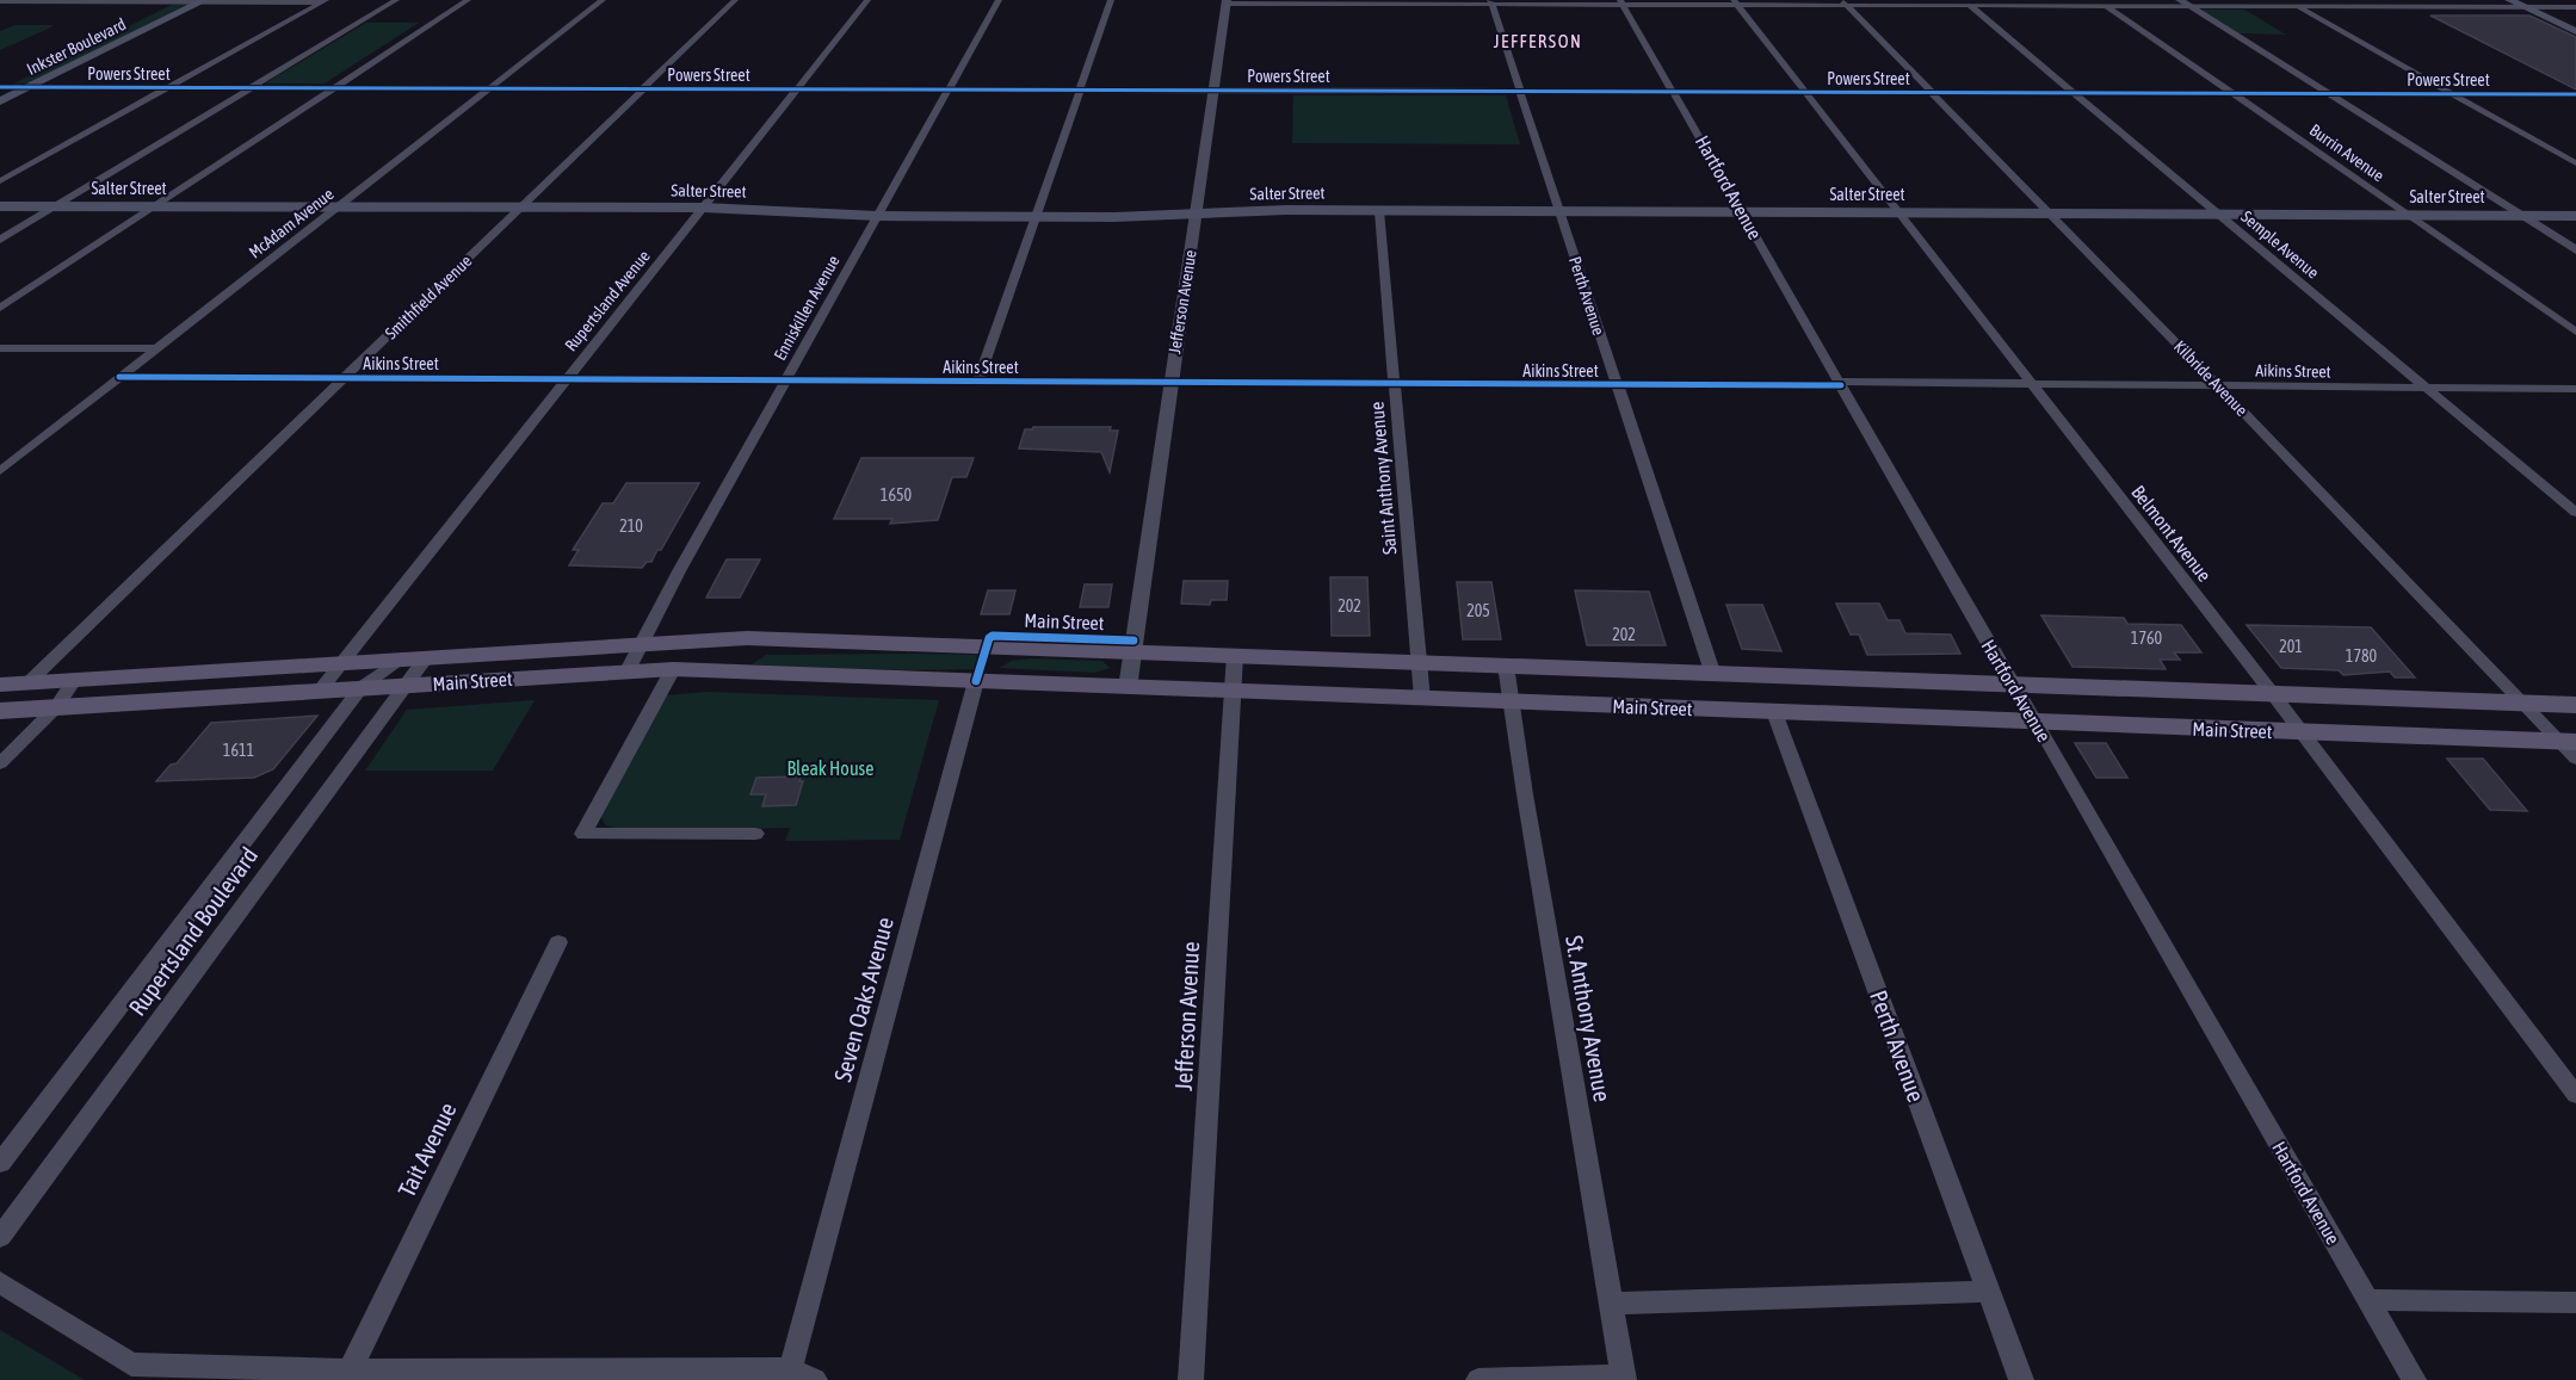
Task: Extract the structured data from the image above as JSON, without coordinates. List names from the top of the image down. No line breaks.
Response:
{"streets":{"main road":["Inkster Boulevard","Salter Street","Main Street"],"street":["Powers Street","Burrin Avenue","Hartford Avenue","McAdam Avenue","Semple Avenue","Perth Avenue","Smithfield Avenue","Rupertsland Avenue","Jefferson Avenue","Enniskillen Avenue","Aikins Street","Kilbride Avenue","Saint Anthony Avenue","Belmont Avenue","Rupertsland Boulevard","Seven Oaks Avenue","St. Anthony Avenue","Tait Avenue"]},"crossings":[["Inkster Boulevard","Powers Street"],["Powers Street","Burrin Avenue"],["Powers Street","Hartford Avenue"],["Powers Street","McAdam Avenue"],["Powers Street","Semple Avenue"],["Powers Street","Perth Avenue"],["Powers Street","Smithfield Avenue"],["Powers Street","Rupertsland Avenue"],["Powers Street","Jefferson Avenue"],["Powers Street","Enniskillen Avenue"],["Powers Street","Kilbride Avenue"],["Powers Street","Belmont Avenue"],["Burrin Avenue","Salter Street"],["Hartford Avenue","Salter Street"],["Hartford Avenue","Aikins Street"],["Hartford Avenue","Main Street"],["Salter Street","McAdam Avenue"],["Salter Street","Semple Avenue"],["Salter Street","Perth Avenue"],["Salter Street","Smithfield Avenue"],["Salter Street","Rupertsland Avenue"],["Salter Street","Jefferson Avenue"],["Salter Street","Enniskillen Avenue"],["Salter Street","Kilbride Avenue"],["Salter Street","Saint Anthony Avenue"],["Salter Street","Belmont Avenue"],["McAdam Avenue","Aikins Street"],["Semple Avenue","Aikins Street"],["Perth Avenue","Aikins Street"],["Perth Avenue","Main Street"],["Smithfield Avenue","Aikins Street"],["Smithfield Avenue","Main Street"],["Rupertsland Avenue","Aikins Street"],["Rupertsland Avenue","Main Street"],["Jefferson Avenue","Aikins Street"],["Jefferson Avenue","Main Street"],["Enniskillen Avenue","Aikins Street"],["Enniskillen Avenue","Main Street"],["Aikins Street","Kilbride Avenue"],["Aikins Street","Saint Anthony Avenue"],["Aikins Street","Belmont Avenue"],["Kilbride Avenue","Main Street"],["Saint Anthony Avenue","Main Street"],["Belmont Avenue","Main Street"],["Main Street","Rupertsland Boulevard"],["Main Street","Seven Oaks Avenue"],["Main Street","St. Anthony Avenue"]],"districts":["JEFFERSON"],"parks":["Bleak House"],"house_numbers":["1650","210","202","205","202","1760","201","1780","1611"]}
